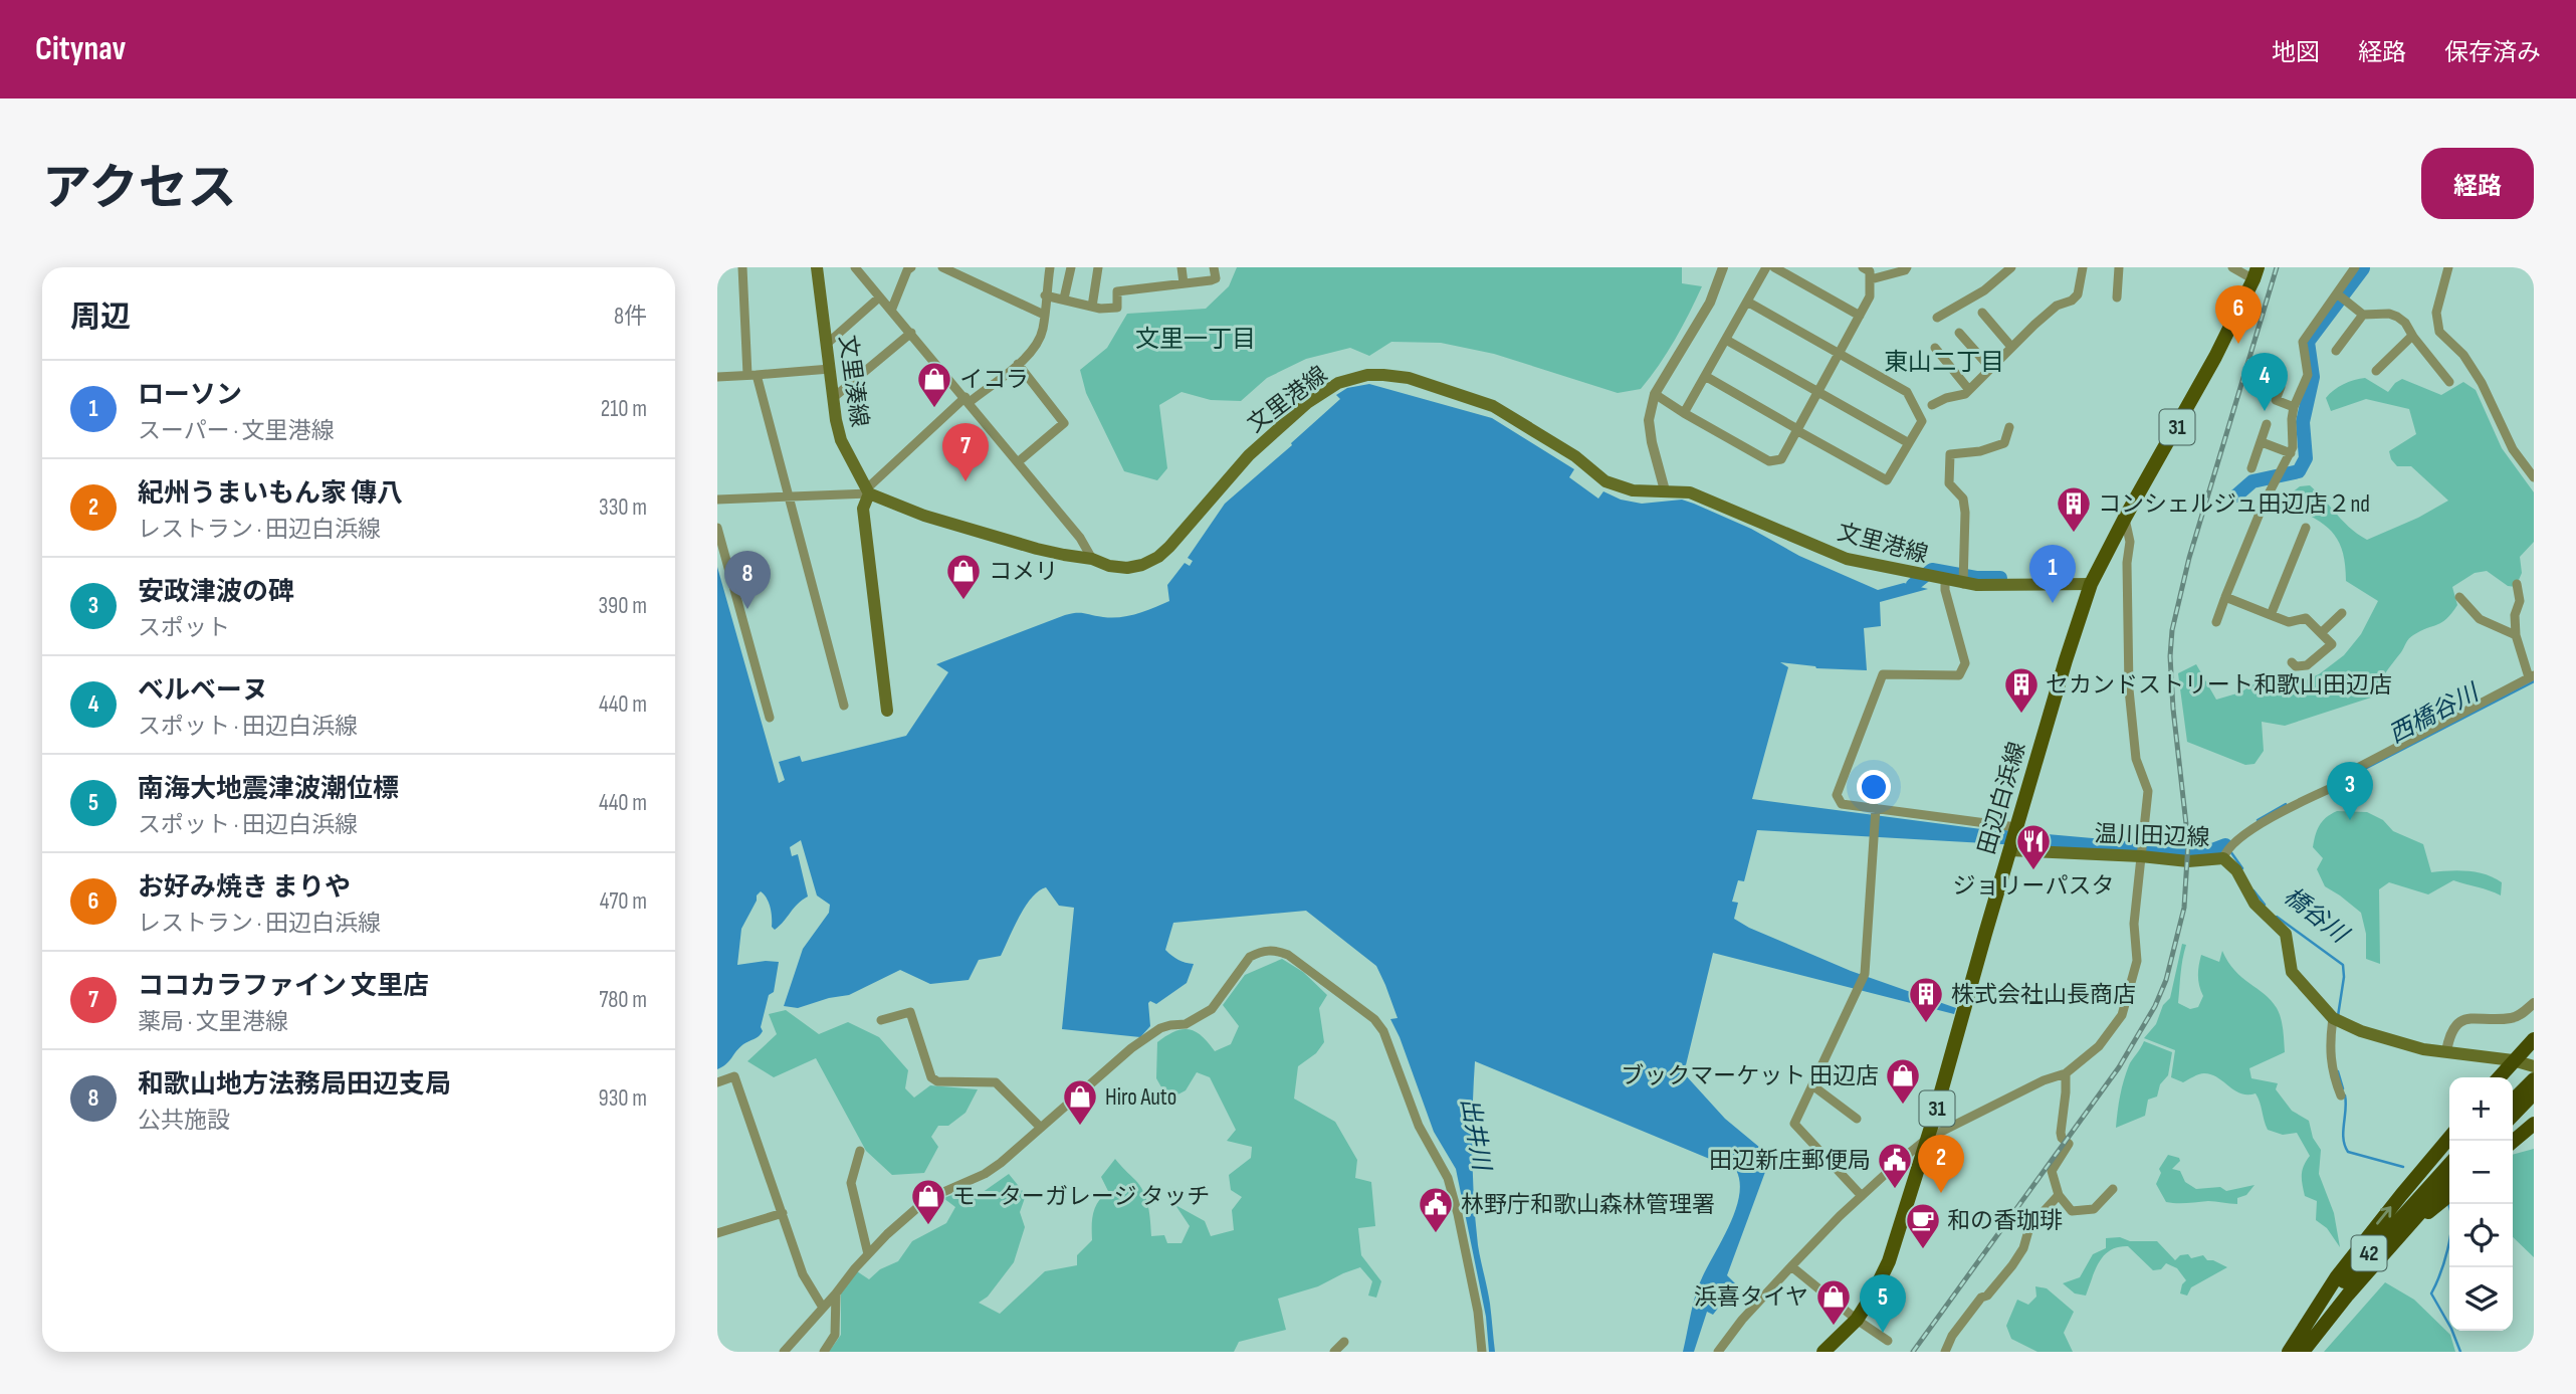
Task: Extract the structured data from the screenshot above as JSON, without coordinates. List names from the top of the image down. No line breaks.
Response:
{"streets":{"highway":["42"],"main road":["文里湊線","文里港線","31","田辺白浜線","温川田辺線"]},"crossings":[["文里湊線","文里港線"],["文里港線","田辺白浜線"],["田辺白浜線","温川田辺線"]],"districts":["文里一丁目","東山二丁目"],"water":["西橋谷川","橋谷川","出井川"],"places":{"shop":["イコラ","コメリ","ブックマーケット 田辺店","Hiro Auto","モーターガレージ タッチ","浜喜タイヤ"],"building":["コンシェルジュ田辺店２nd","セカンドストリート和歌山田辺店","株式会社山長商店"],"restaurant":["ジョリーパスタ"],"public building":["田辺新庄郵便局","林野庁和歌山森林管理署"],"cafe":["和の香珈琲"]},"page":{"header":"Citynav","nav":["地図","経路","保存済み"],"title":"アクセス","buttons":"経路","heading":["周辺","8件"],"pins":["6","4","7","1","8","3","2","5"],"list":[{"mark":"1","name":"ローソン","note":"スーパー · 文里港線","value":"210 m"},{"mark":"2","name":"紀州うまいもん家 傳八","note":"レストラン · 田辺白浜線","value":"330 m"},{"mark":"3","name":"安政津波の碑","note":"スポット","value":"390 m"},{"mark":"4","name":"ベルベーヌ","note":"スポット · 田辺白浜線","value":"440 m"},{"mark":"5","name":"南海大地震津波潮位標","note":"スポット · 田辺白浜線","value":"440 m"},{"mark":"6","name":"お好み焼き まりや","note":"レストラン · 田辺白浜線","value":"470 m"},{"mark":"7","name":"ココカラファイン 文里店","note":"薬局 · 文里港線","value":"780 m"},{"mark":"8","name":"和歌山地方法務局田辺支局","note":"公共施設","value":"930 m"}],"map_buttons":["+","−"]}}
